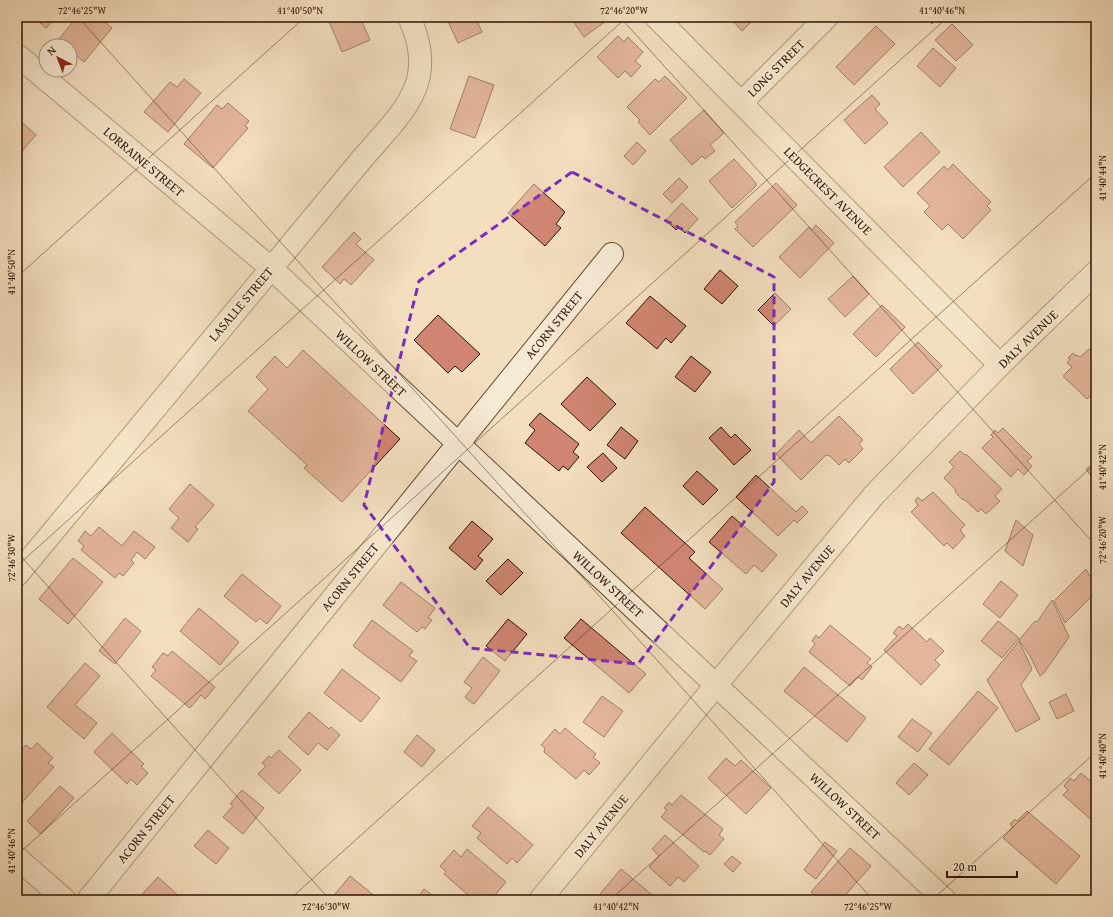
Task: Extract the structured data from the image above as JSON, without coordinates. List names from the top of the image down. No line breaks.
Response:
{"streets":{"street":["LONG STREET","LORRAINE STREET","LEDGECREST AVENUE","LASALLE STREET","ACORN STREET","DALY AVENUE","WILLOW STREET"]},"crossings":[["LONG STREET","LEDGECREST AVENUE"],["LORRAINE STREET","LASALLE STREET"],["LORRAINE STREET","WILLOW STREET"],["LEDGECREST AVENUE","DALY AVENUE"],["LASALLE STREET","WILLOW STREET"],["ACORN STREET","WILLOW STREET"],["DALY AVENUE","WILLOW STREET"]],"scale_bar":"20 m","north":"top left","coordinates":["72°46'25\"W","41°40'50\"N","72°46'20\"W","41°40'46\"N","41°40'44\"N","41°40'42\"N","72°46'30\"W","41°40'40\"N"]}
